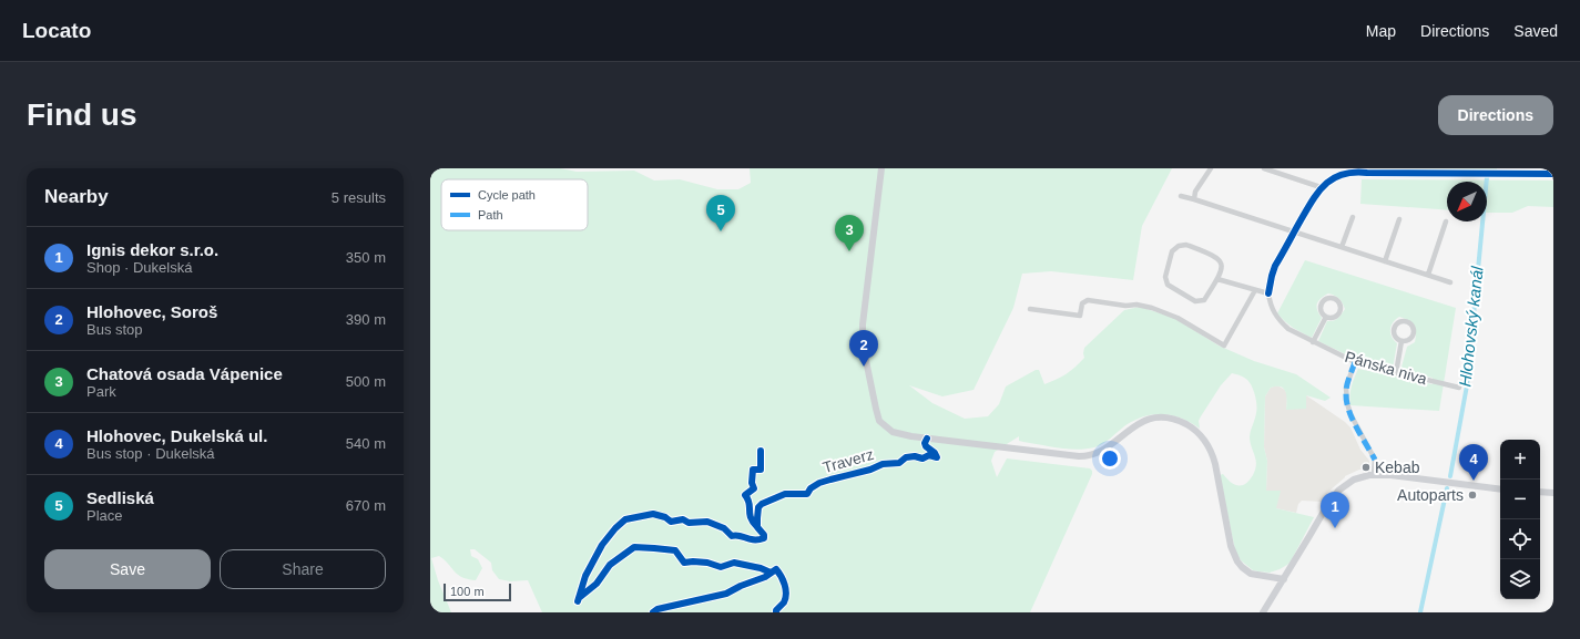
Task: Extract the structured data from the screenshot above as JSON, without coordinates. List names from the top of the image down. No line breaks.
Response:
{"streets":{"street":["Pánska niva"],"cycle path":["Traverz"]},"water":["Hlohovský kanál"],"places":["Kebab","Autoparts"],"legend":["Cycle path","Path"],"scale_bar":"100 m","north":"bottom left","page":{"header":"Locato","nav":["Map","Directions","Saved"],"buttons":["Directions",["Save","Share"]],"title":"Find us","heading":["Nearby","5 results"],"pins":["5","3","2","4","1"],"list":[{"mark":"1","name":"Ignis dekor s.r.o.","note":"Shop · Dukelská","value":"350 m"},{"mark":"2","name":"Hlohovec, Soroš","note":"Bus stop","value":"390 m"},{"mark":"3","name":"Chatová osada Vápenice","note":"Park","value":"500 m"},{"mark":"4","name":"Hlohovec, Dukelská ul.","note":"Bus stop · Dukelská","value":"540 m"},{"mark":"5","name":"Sedliská","note":"Place","value":"670 m"}],"map_buttons":["+","−"],"scale":"100 m"}}
